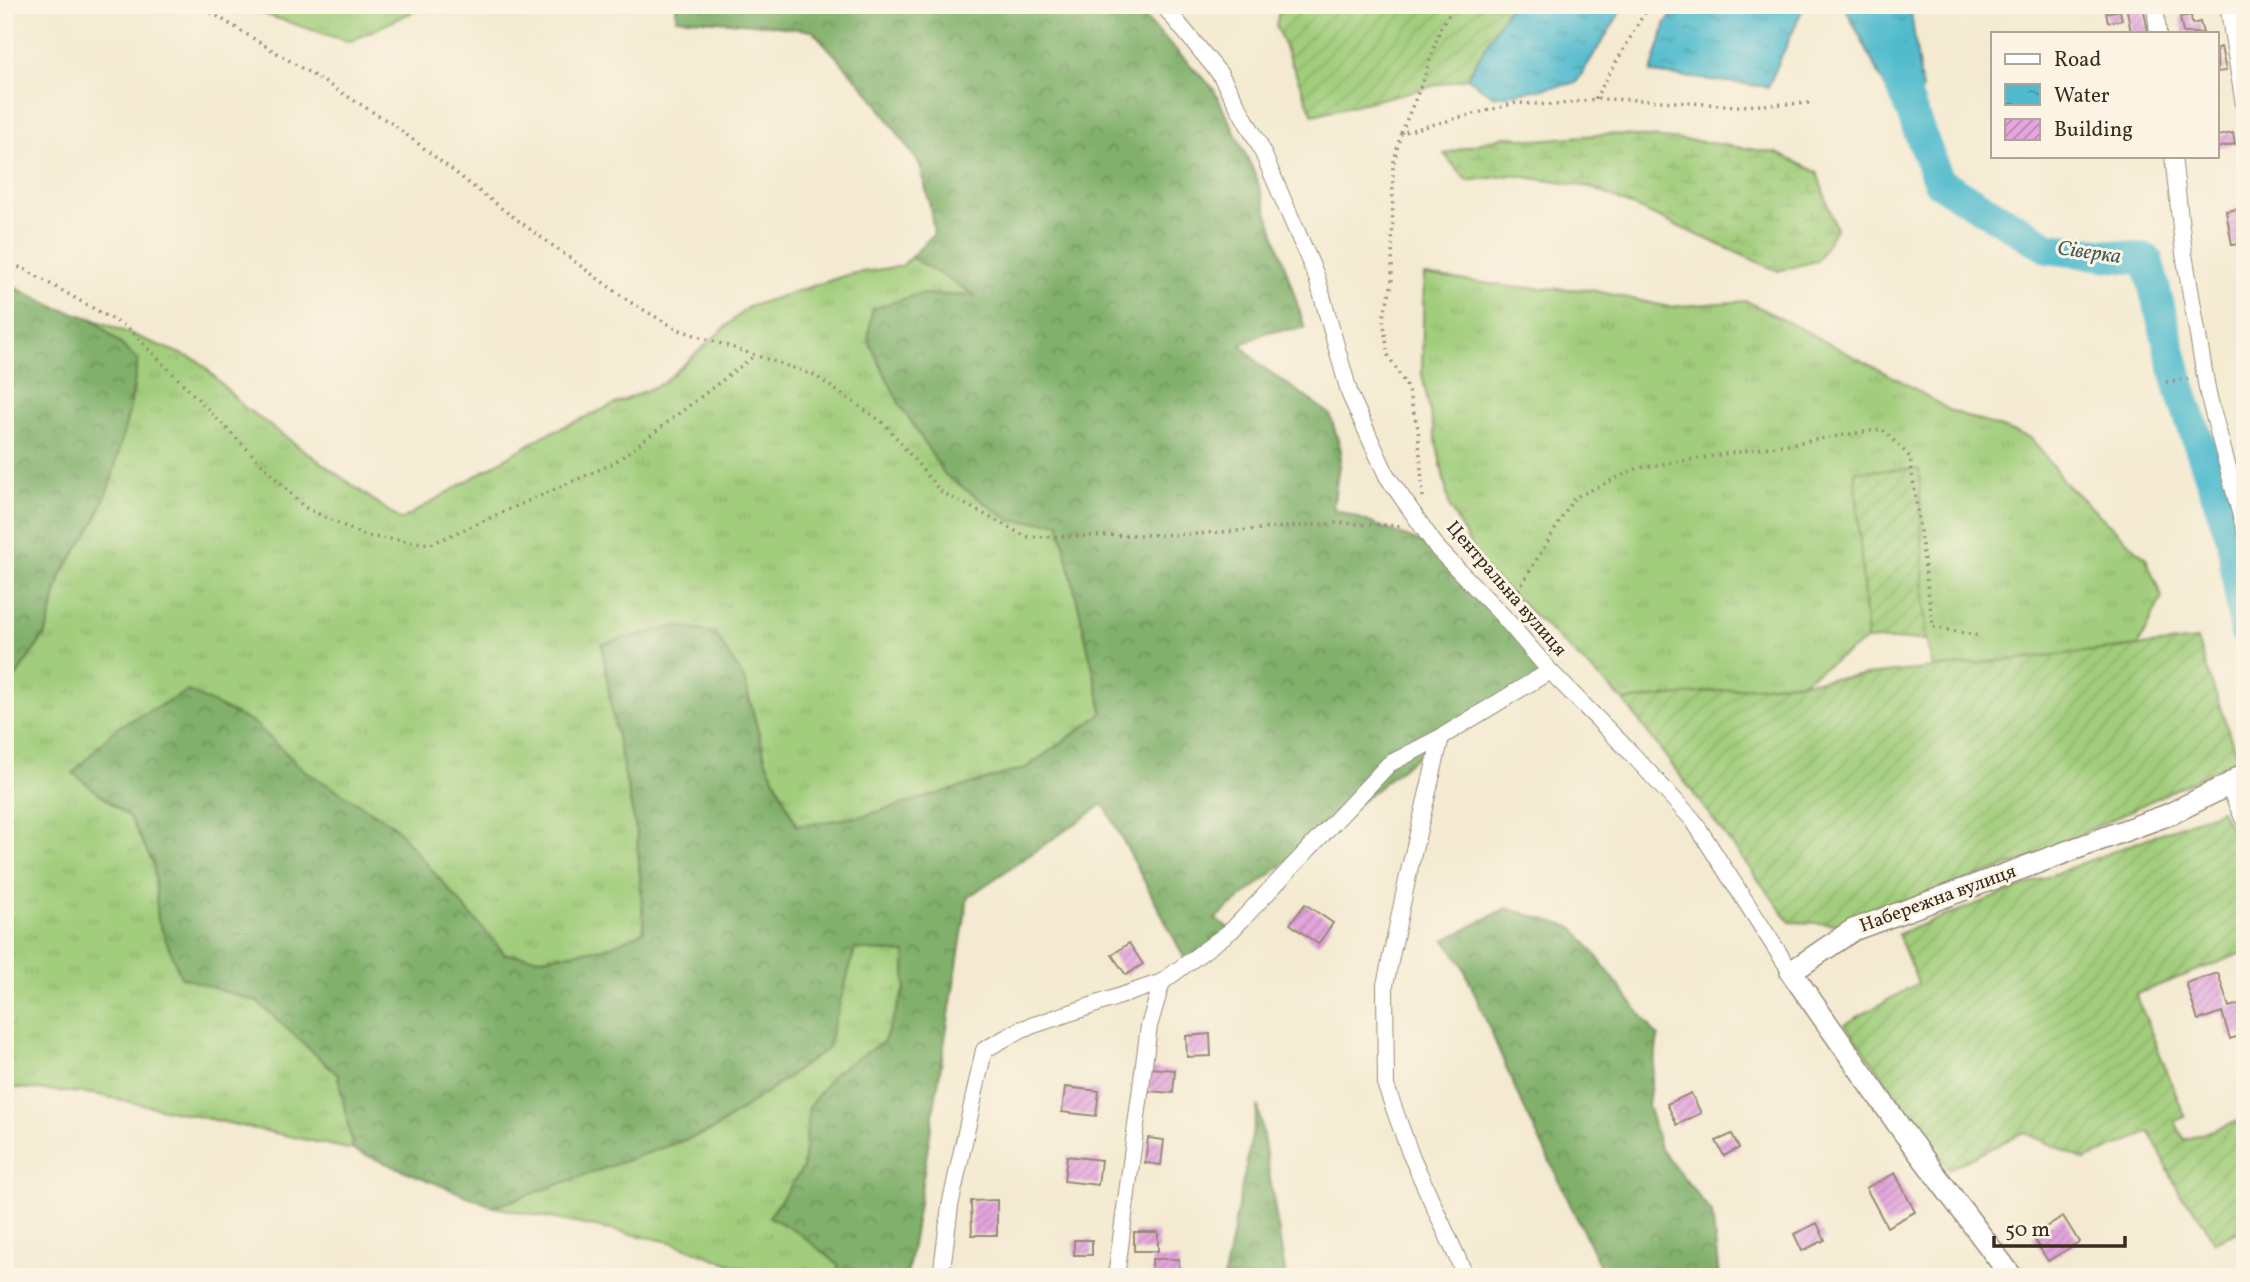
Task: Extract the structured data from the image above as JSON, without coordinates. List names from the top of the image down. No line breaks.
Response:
{"streets":{"street":["Центральна вулиця","Набережна вулиця"]},"crossings":[["Центральна вулиця","Набережна вулиця"]],"water":["Сіверка"],"legend":["Road","Water","Building"],"scale_bar":"50 m"}
